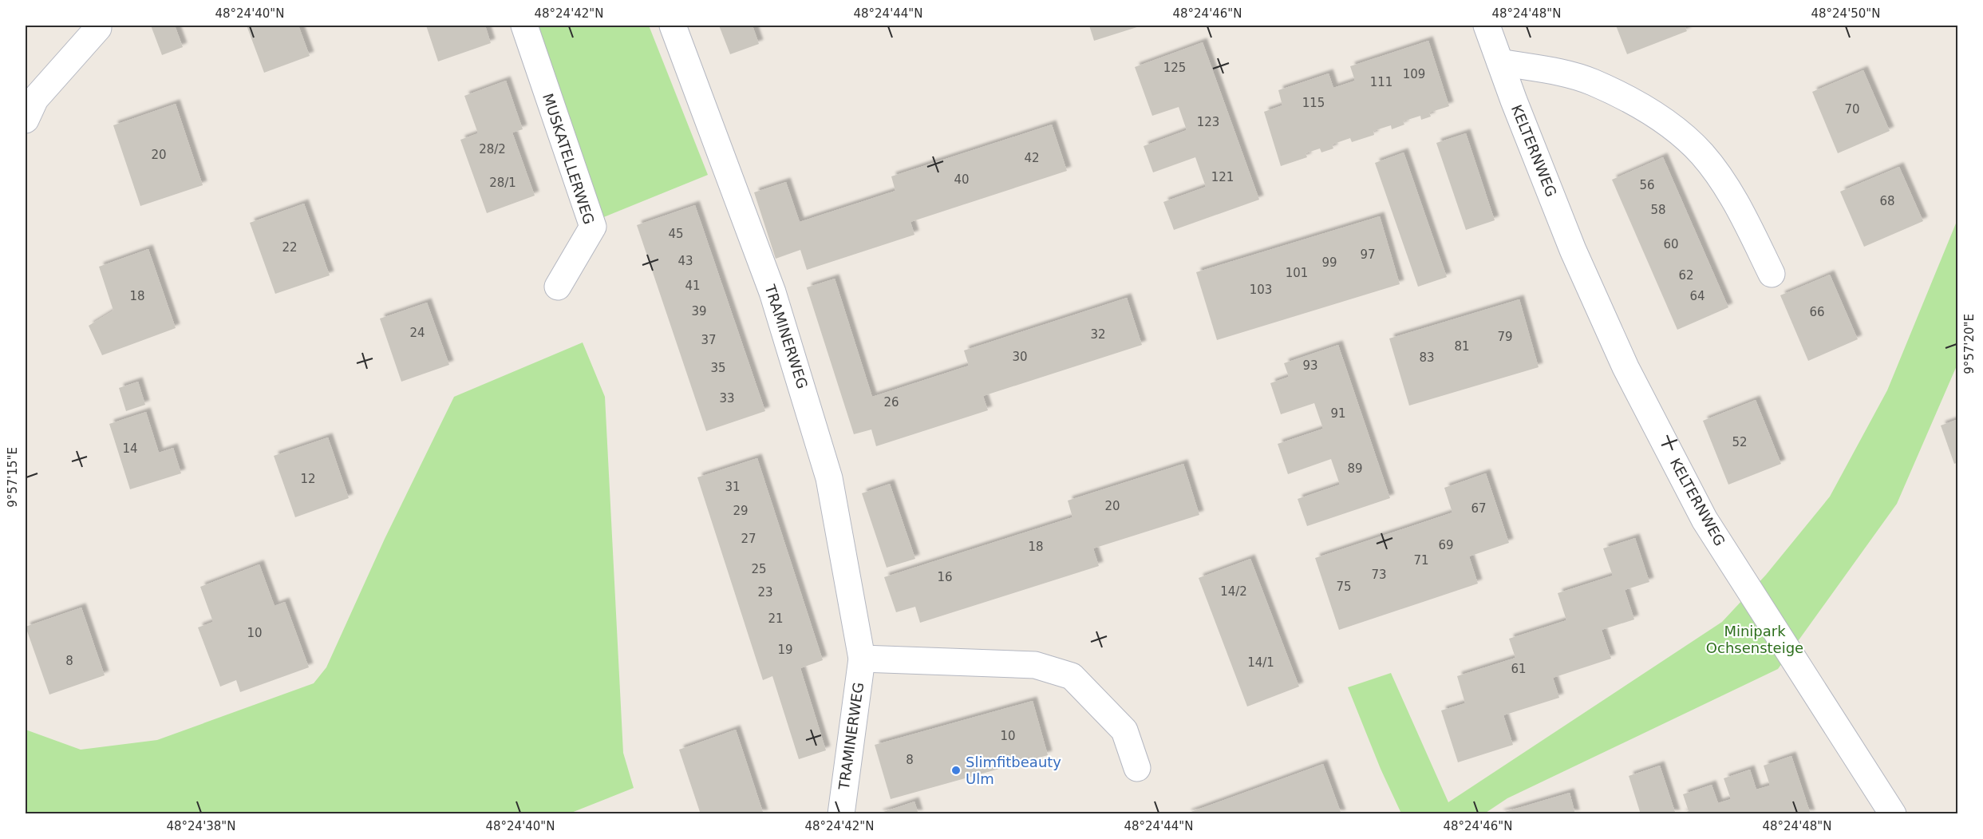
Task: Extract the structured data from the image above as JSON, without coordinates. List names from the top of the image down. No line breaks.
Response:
{"streets":{"street":["KELTERNWEG","MUSKATELLERWEG","TRAMINERWEG"]},"parks":["Minipark Ochsensteige"],"places":["Slimfitbeauty Ulm"],"house_numbers":["125","109","111","115","70","123","28/2","20","42","121","40","28/1","56","68","58","45","60","22","97","43","99","101","62","41","103","18","64","39","66","24","32","79","37","81","30","83","93","35","33","26","91","52","14","89","12","31","20","67","29","27","69","18","71","25","73","16","75","14/2","23","21","10","19","8","14/1","61","10","8"],"coordinates":["48°24'40\"N","48°24'42\"N","48°24'44\"N","48°24'46\"N","48°24'48\"N","48°24'50\"N","9°57'20\"E","9°57'15\"E","48°24'38\"N"]}
